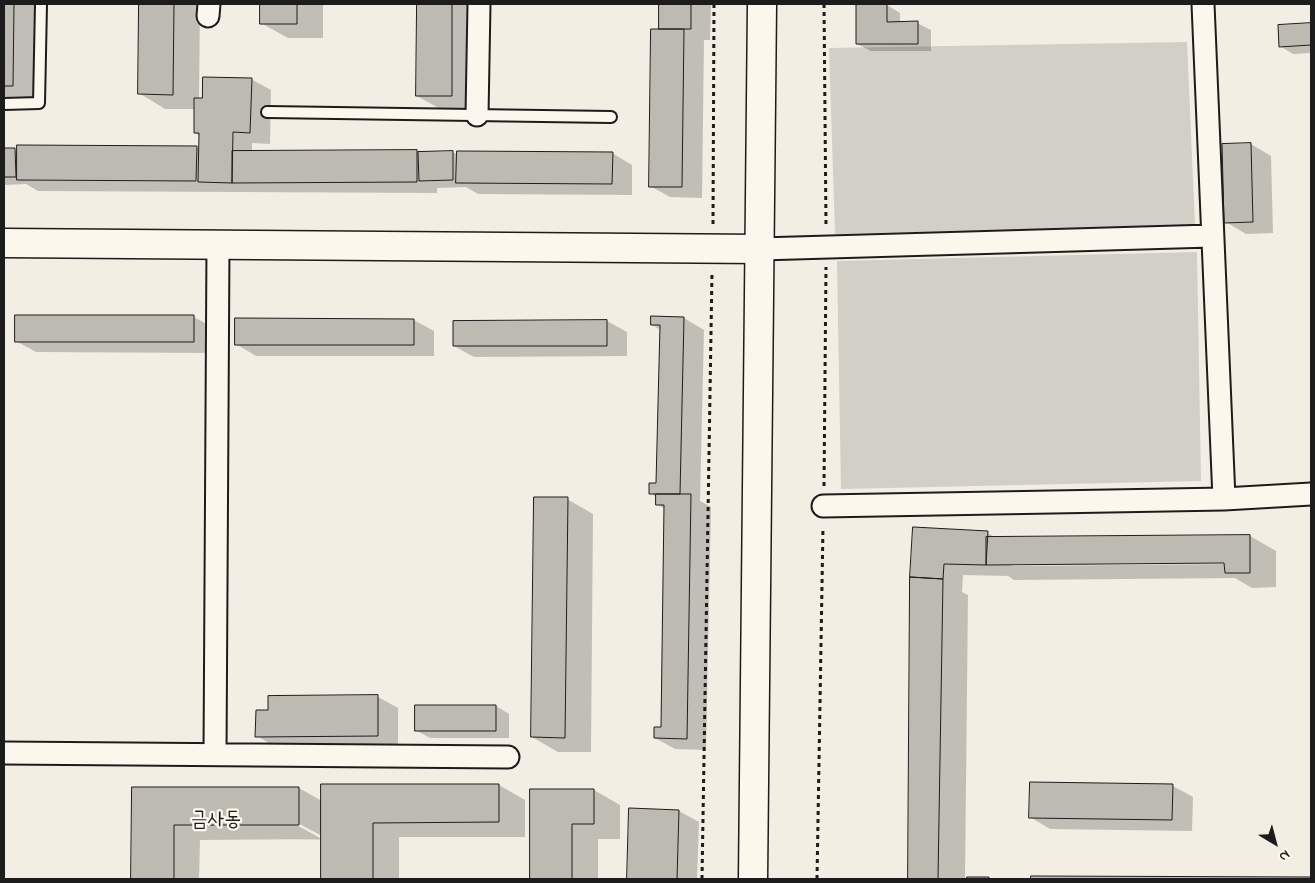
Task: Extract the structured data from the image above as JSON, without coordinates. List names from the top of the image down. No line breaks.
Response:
{"districts":["금사동"],"north":"bottom right"}
